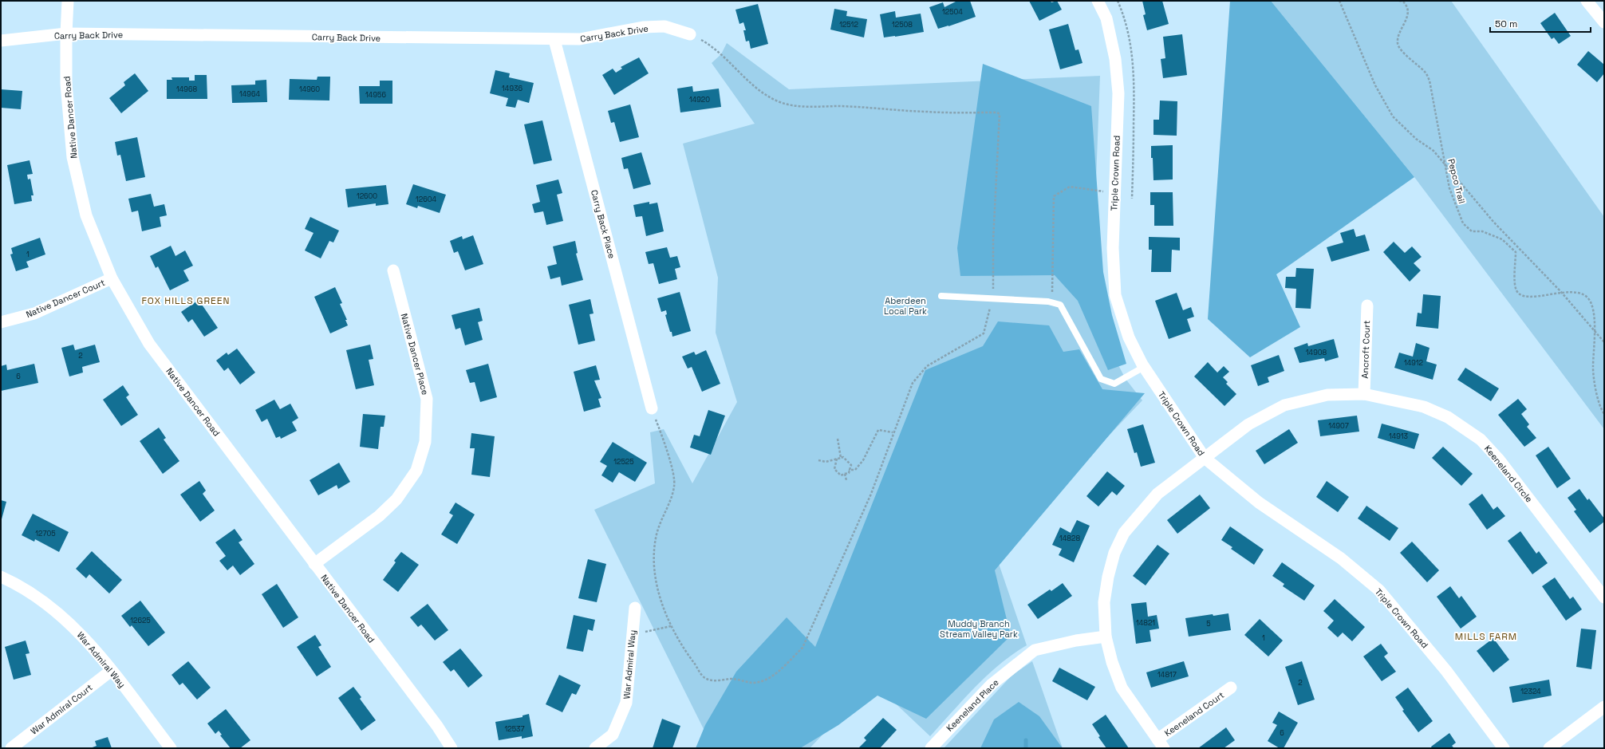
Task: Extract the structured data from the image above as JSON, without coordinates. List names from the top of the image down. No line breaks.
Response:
{"streets":{"street":["Carry Back Drive","Native Dancer Road","Triple Crown Road","Carry Back Place","Native Dancer Court","Ancroft Court","Native Dancer Place","Keeneland Circle","War Admiral Way","Keeneland Place","War Admiral Court","Keeneland Court"],"path":["Pepco Trail"]},"crossings":[["Carry Back Drive","Native Dancer Road"],["Carry Back Drive","Carry Back Place"],["Native Dancer Road","Native Dancer Court"],["Native Dancer Road","Native Dancer Place"],["Triple Crown Road","Keeneland Circle"],["Ancroft Court","Keeneland Circle"],["Keeneland Circle","Keeneland Place"],["Keeneland Circle","Keeneland Court"],["War Admiral Way","War Admiral Court"]],"districts":["FOX HILLS GREEN","MILLS FARM"],"parks":["Aberdeen Local Park","Muddy Branch Stream Valley Park"],"house_numbers":["12504","12512","12508","14936","14968","14960","14964","14956","14920","12600","12604","1","14908","2","14912","6","14907","14913","12525","12705","14828","12625","14821","5","1","14817","2","12324","12537","6"],"scale_bar":"50 m"}
